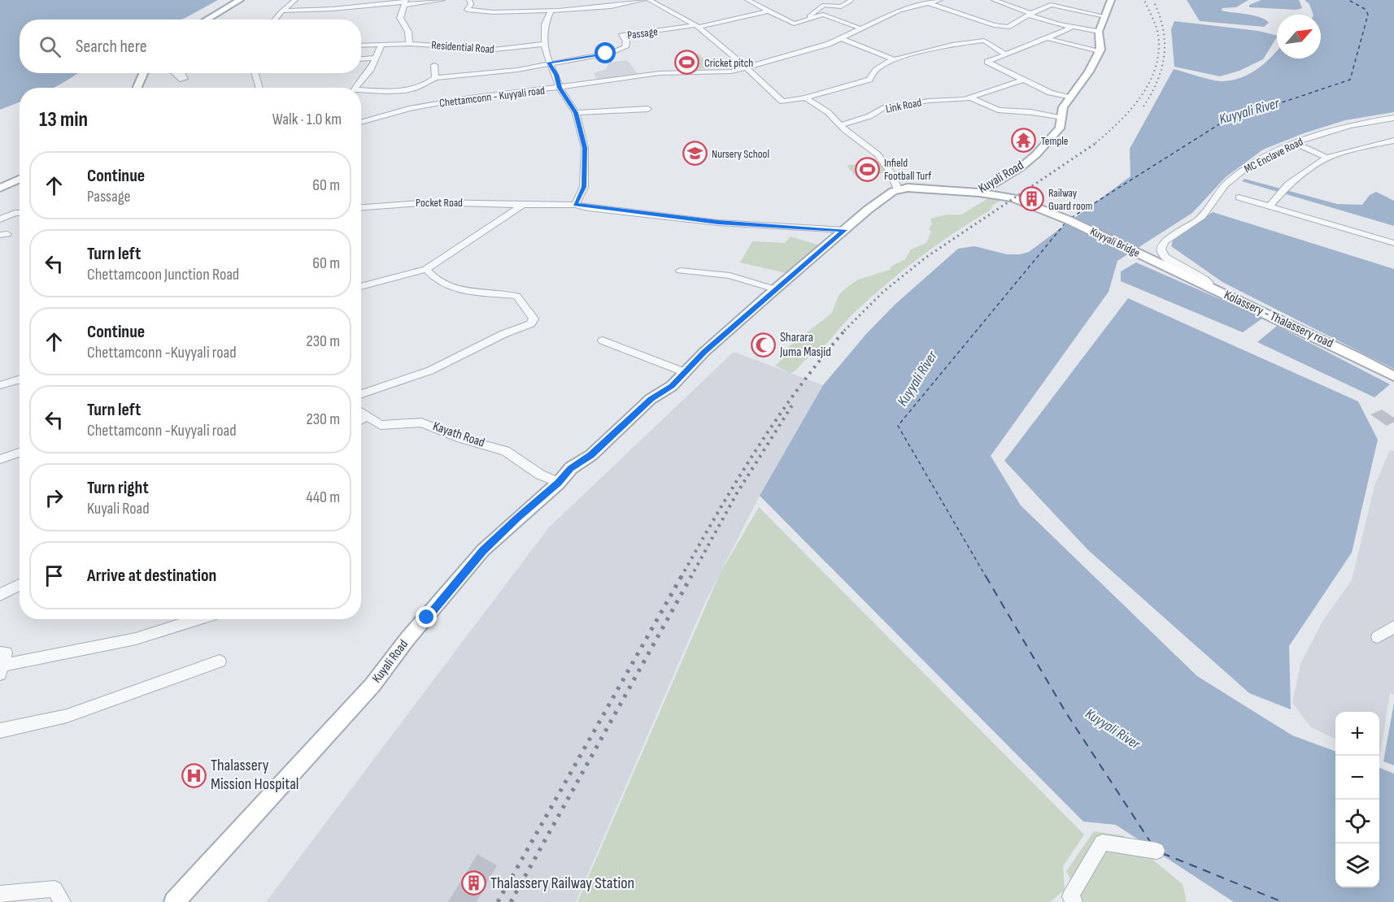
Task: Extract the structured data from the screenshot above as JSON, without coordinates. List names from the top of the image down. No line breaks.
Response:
{"streets":{"main road":["Kuyali Road","Kuyyali Bridge","Kolassery - Thalassery road"],"street":["Passage","Residential Road","Chettamconn - Kuyyali road","Link Road","MC Enclave Road","Pocket Road","Kayath Road"]},"crossings":[["MC Enclave Road","Kolassery - Thalassery road"],["Kuyali Road","Pocket Road"],["Kuyali Road","Kuyyali Bridge"],["Kuyali Road","Kayath Road"],["Kuyyali Bridge","Kolassery - Thalassery road"]],"water":["Kuyyali River"],"places":{"sports":["Cricket pitch","Infield Football Turf"],"temple":["Temple"],"school or university":["Nursery School"],"building":["Railway Guard room","Thalassery Railway Station"],"mosque":["Sharara Juma Masjid"],"hospital":["Thalassery Mission Hospital"]},"north":"top right","page":{"search":"Search here","heading":["13 min","Walk · 1.0 km"],"list":[["Continue","Passage","60 m"],["Turn left","Chettamcoon Junction Road","60 m"],["Continue","Chettamconn -Kuyyali road","230 m"],["Turn left","Chettamconn -Kuyyali road","230 m"],["Turn right","Kuyali Road","440 m"],"Arrive at destination"],"map_buttons":["+","−"]}}
